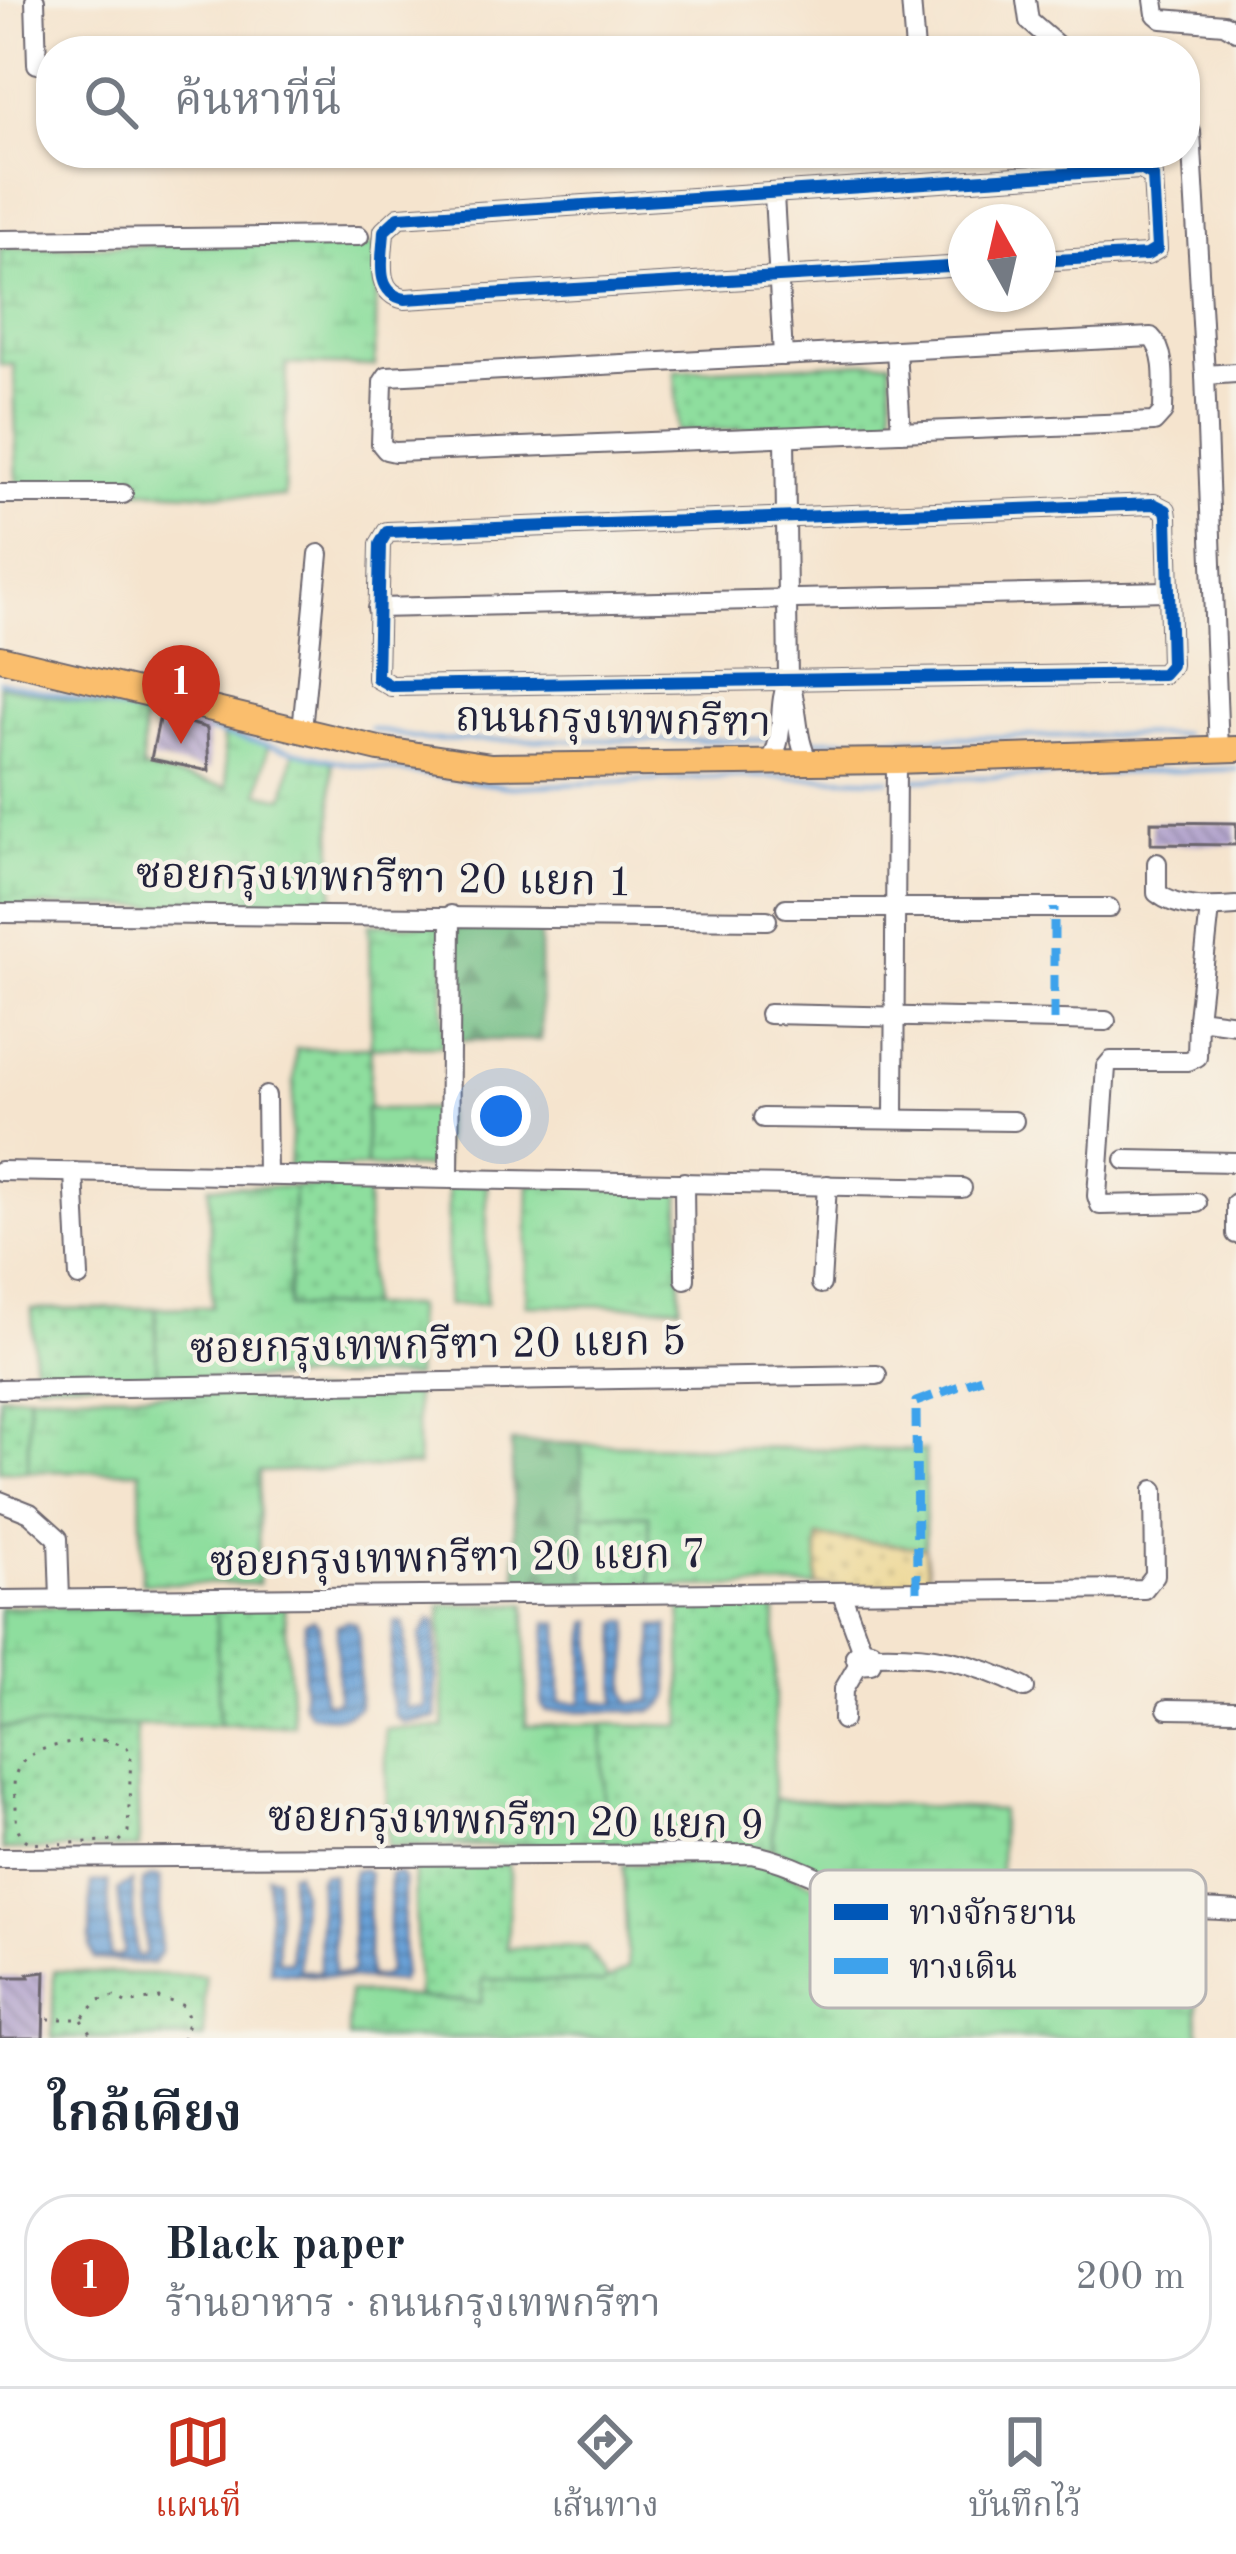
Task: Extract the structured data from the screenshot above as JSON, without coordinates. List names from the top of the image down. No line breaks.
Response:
{"streets":{"main road":["ถนนกรุงเทพกรีฑา"],"street":["ซอยกรุงเทพกรีฑา 20 แยก 1","ซอยกรุงเทพกรีฑา 20 แยก 5","ซอยกรุงเทพกรีฑา 20 แยก 7","ซอยกรุงเทพกรีฑา 20 แยก 9"]},"legend":["ทางจักรยาน","ทางเดิน"],"north":"top","page":{"search":"ค้นหาที่นี่","pins":"1","heading":"ใกล้เคียง","list":[{"mark":"1","name":"Black paper","note":"ร้านอาหาร · ถนนกรุงเทพกรีฑา","value":"200 m"}],"nav":["แผนที่","เส้นทาง","บันทึกไว้"]}}
